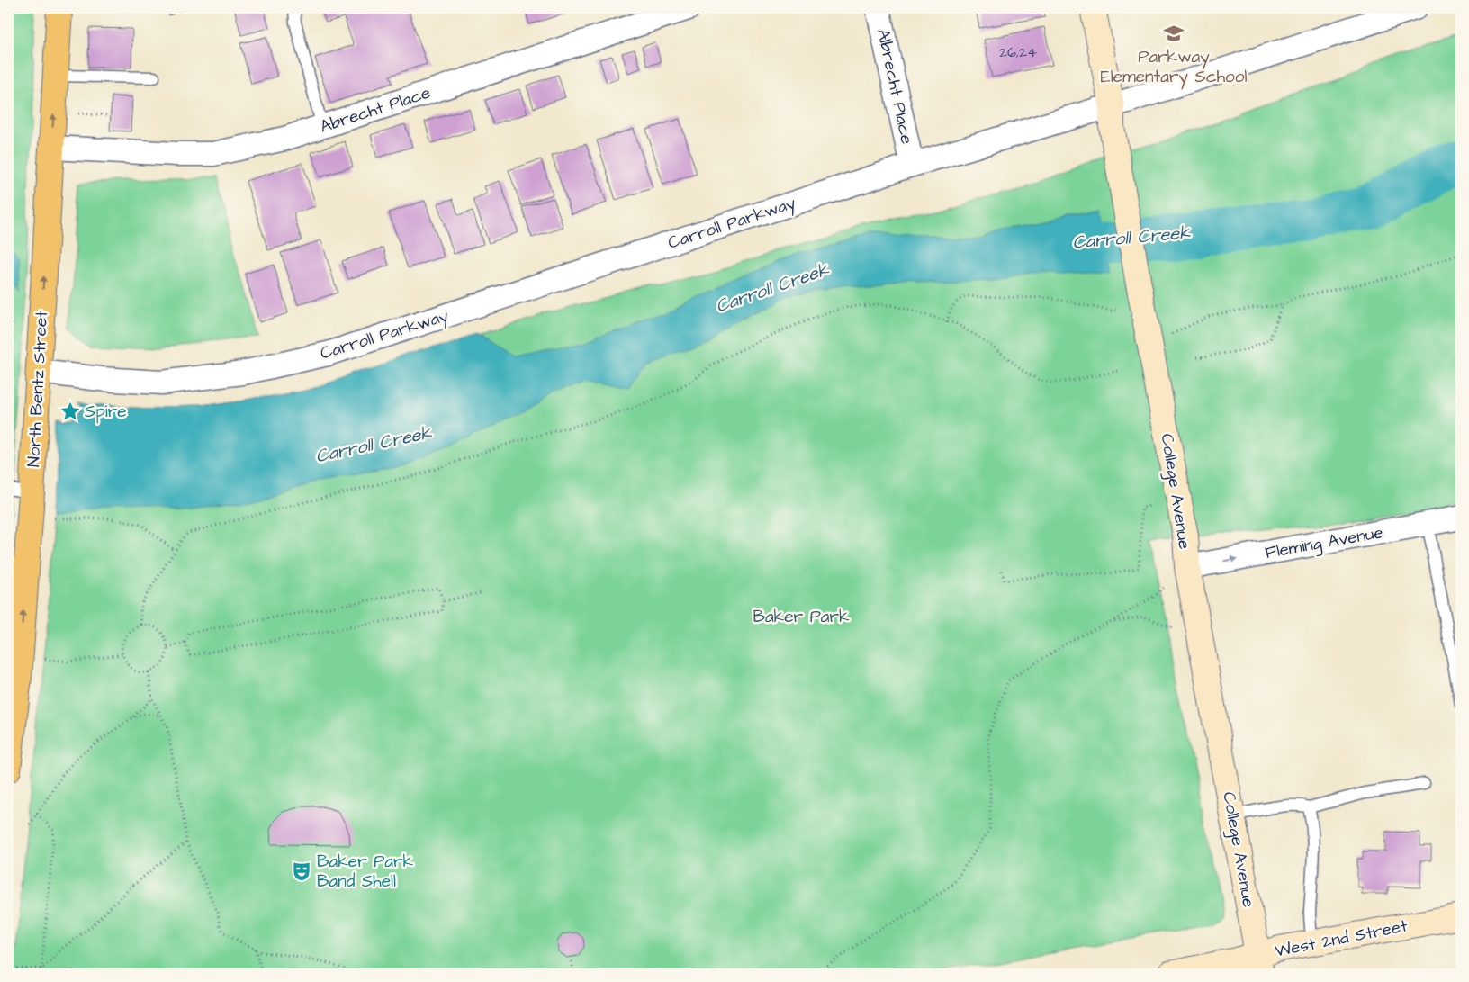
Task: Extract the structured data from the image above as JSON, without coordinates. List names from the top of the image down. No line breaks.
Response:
{"streets":{"main road":["North Bentz Street"],"street":["Albrecht Place","Abrecht Place","Carroll Parkway","College Avenue","Fleming Avenue","West 2nd Street"]},"crossings":[["Albrecht Place","Carroll Parkway"],["Abrecht Place","North Bentz Street"],["Carroll Parkway","North Bentz Street"],["Carroll Parkway","College Avenue"],["College Avenue","Fleming Avenue"],["College Avenue","West 2nd Street"]],"one_way":["North Bentz Street","Fleming Avenue"],"water":["Carroll Creek"],"parks":["Baker Park"],"places":{"school or university":["Parkway Elementary School"],"place":["Spire"],"theatre":["Baker Park Band Shell"]},"house_numbers":["26,24"]}
